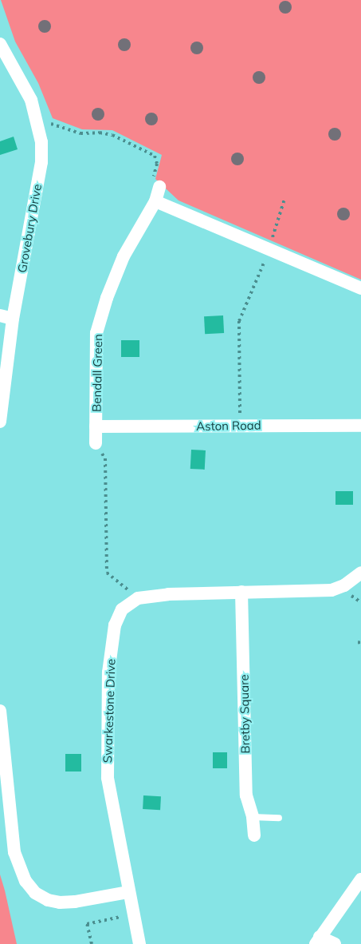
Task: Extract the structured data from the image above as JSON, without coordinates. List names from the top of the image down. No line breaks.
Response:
{"streets":{"street":["Grovebury Drive","Bendall Green","Aston Road","Swarkestone Drive","Bretby Square"]},"crossings":[["Bendall Green","Aston Road"]]}
